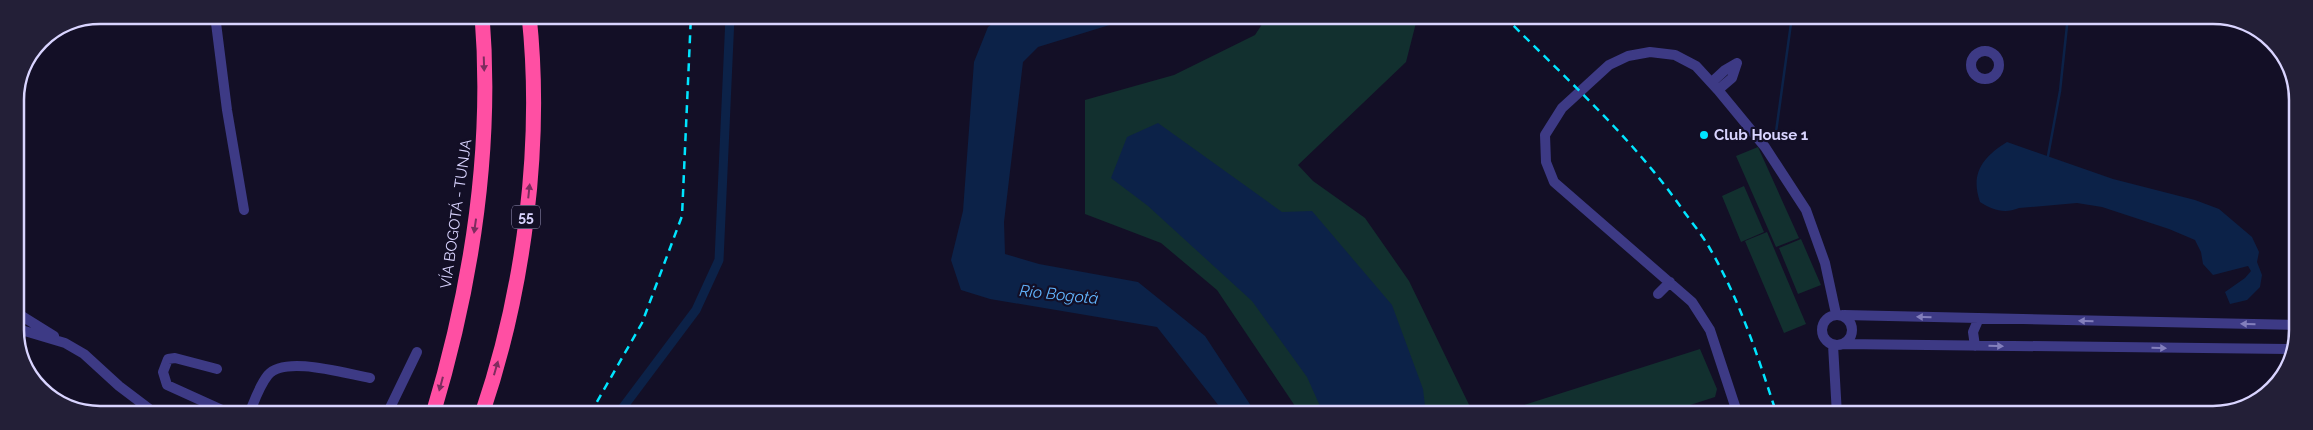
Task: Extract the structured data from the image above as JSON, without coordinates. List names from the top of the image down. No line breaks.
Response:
{"streets":{"highway":["VÍA BOGOTÁ - TUNJA","55"]},"water":["Río Bogotá"],"places":["Club House 1"]}
